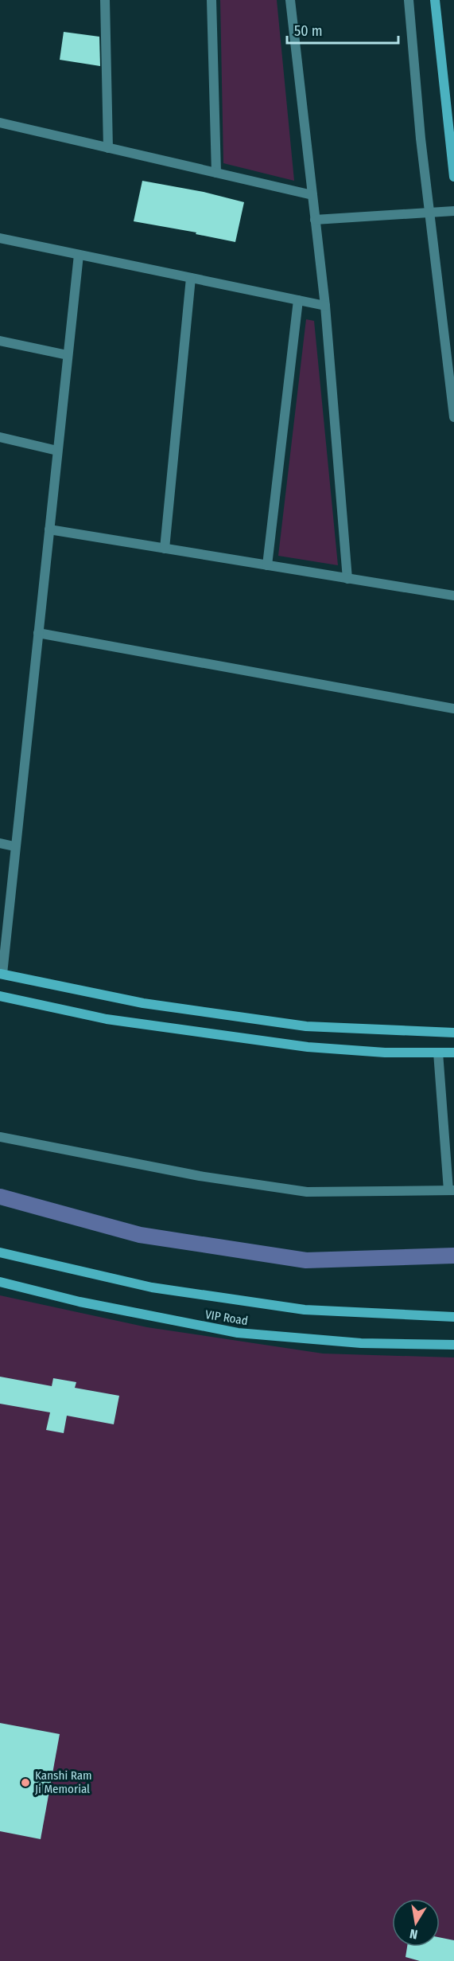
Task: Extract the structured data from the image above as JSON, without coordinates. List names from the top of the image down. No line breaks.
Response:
{"streets":{"street":["VIP Road"]},"places":["Kanshi Ram Ji Memorial"],"scale_bar":"50 m","north":"bottom"}
